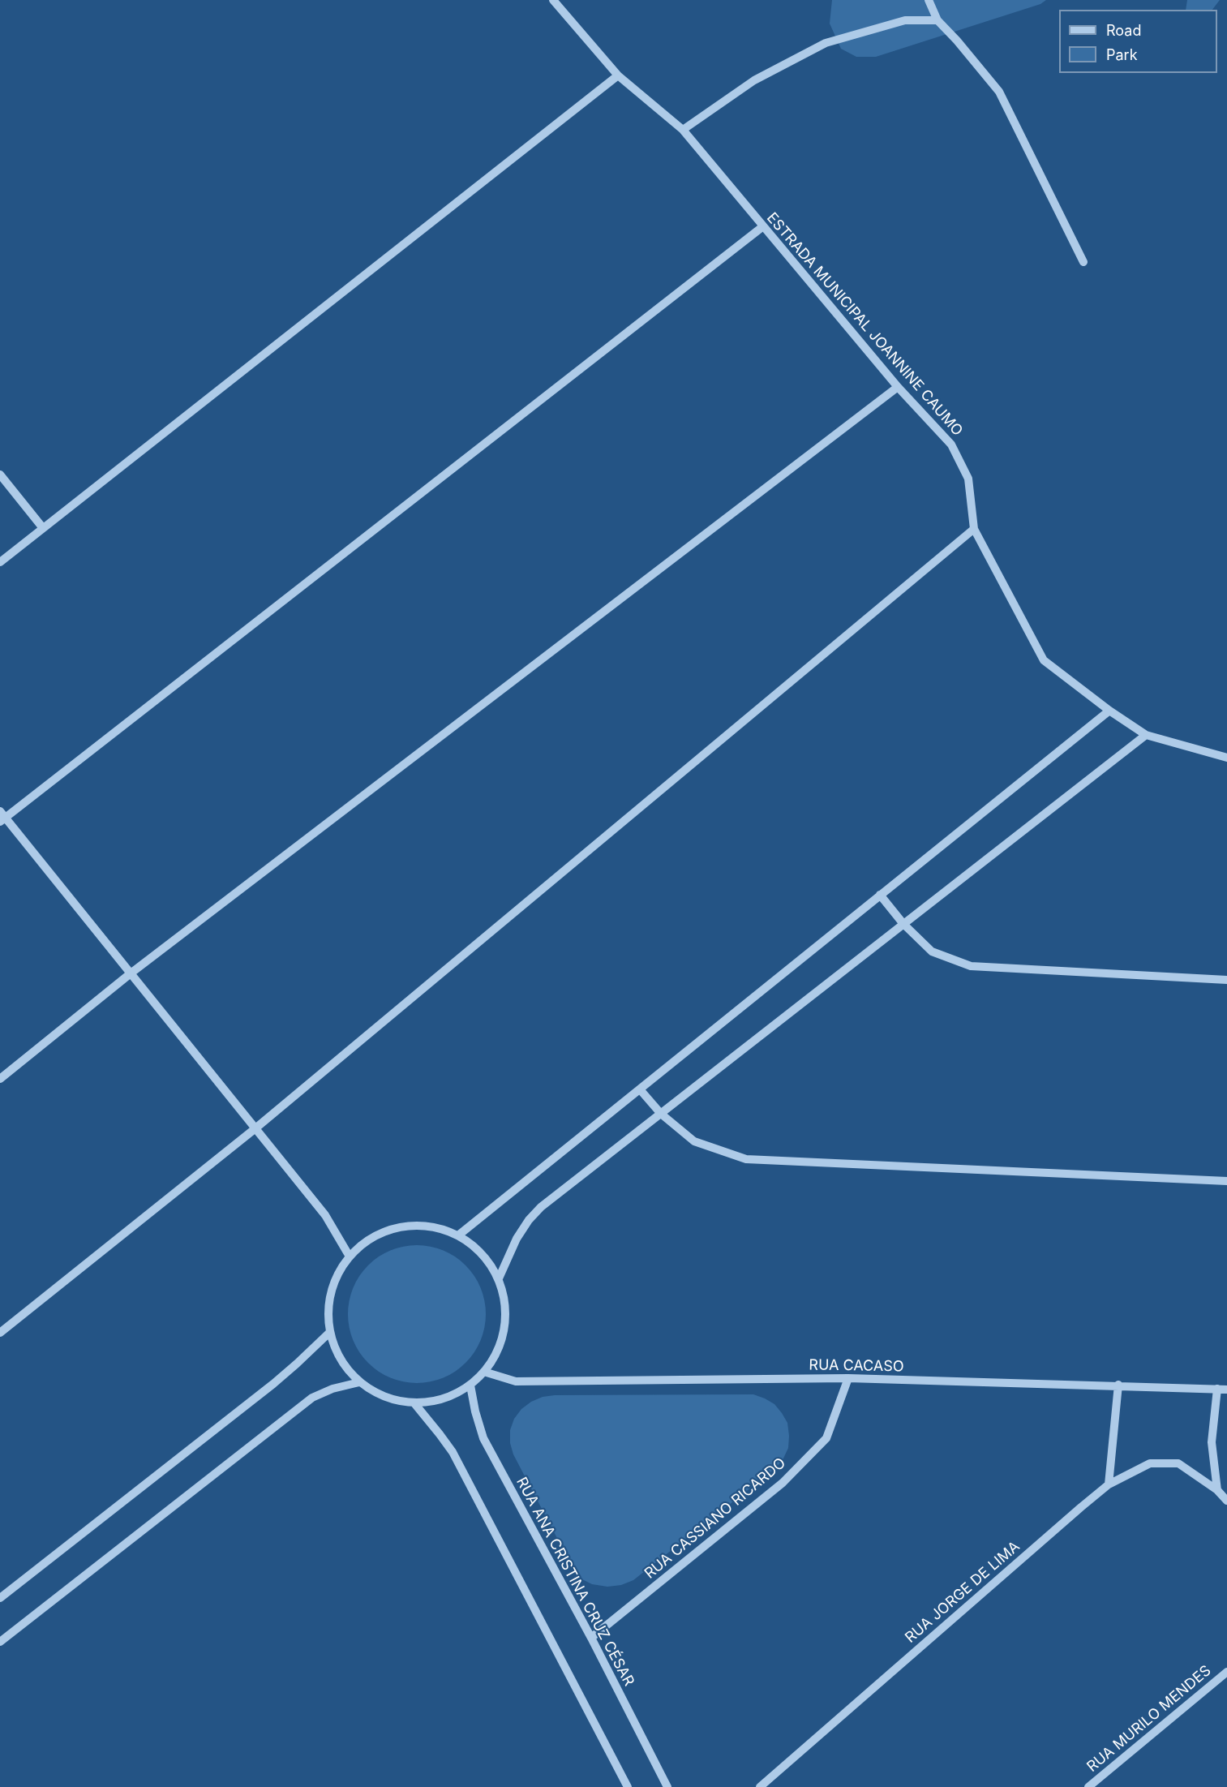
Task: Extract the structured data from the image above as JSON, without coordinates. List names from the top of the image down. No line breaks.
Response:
{"streets":{"street":["ESTRADA MUNICIPAL JOANNINE CAUMO","RUA CACASO","RUA CASSIANO RICARDO","RUA ANA CRISTINA CRUZ CÉSAR","RUA JORGE DE LIMA","RUA MURILO MENDES"]},"crossings":[["RUA CACASO","RUA CASSIANO RICARDO"],["RUA CASSIANO RICARDO","RUA ANA CRISTINA CRUZ CÉSAR"]],"legend":["Road","Park"]}
